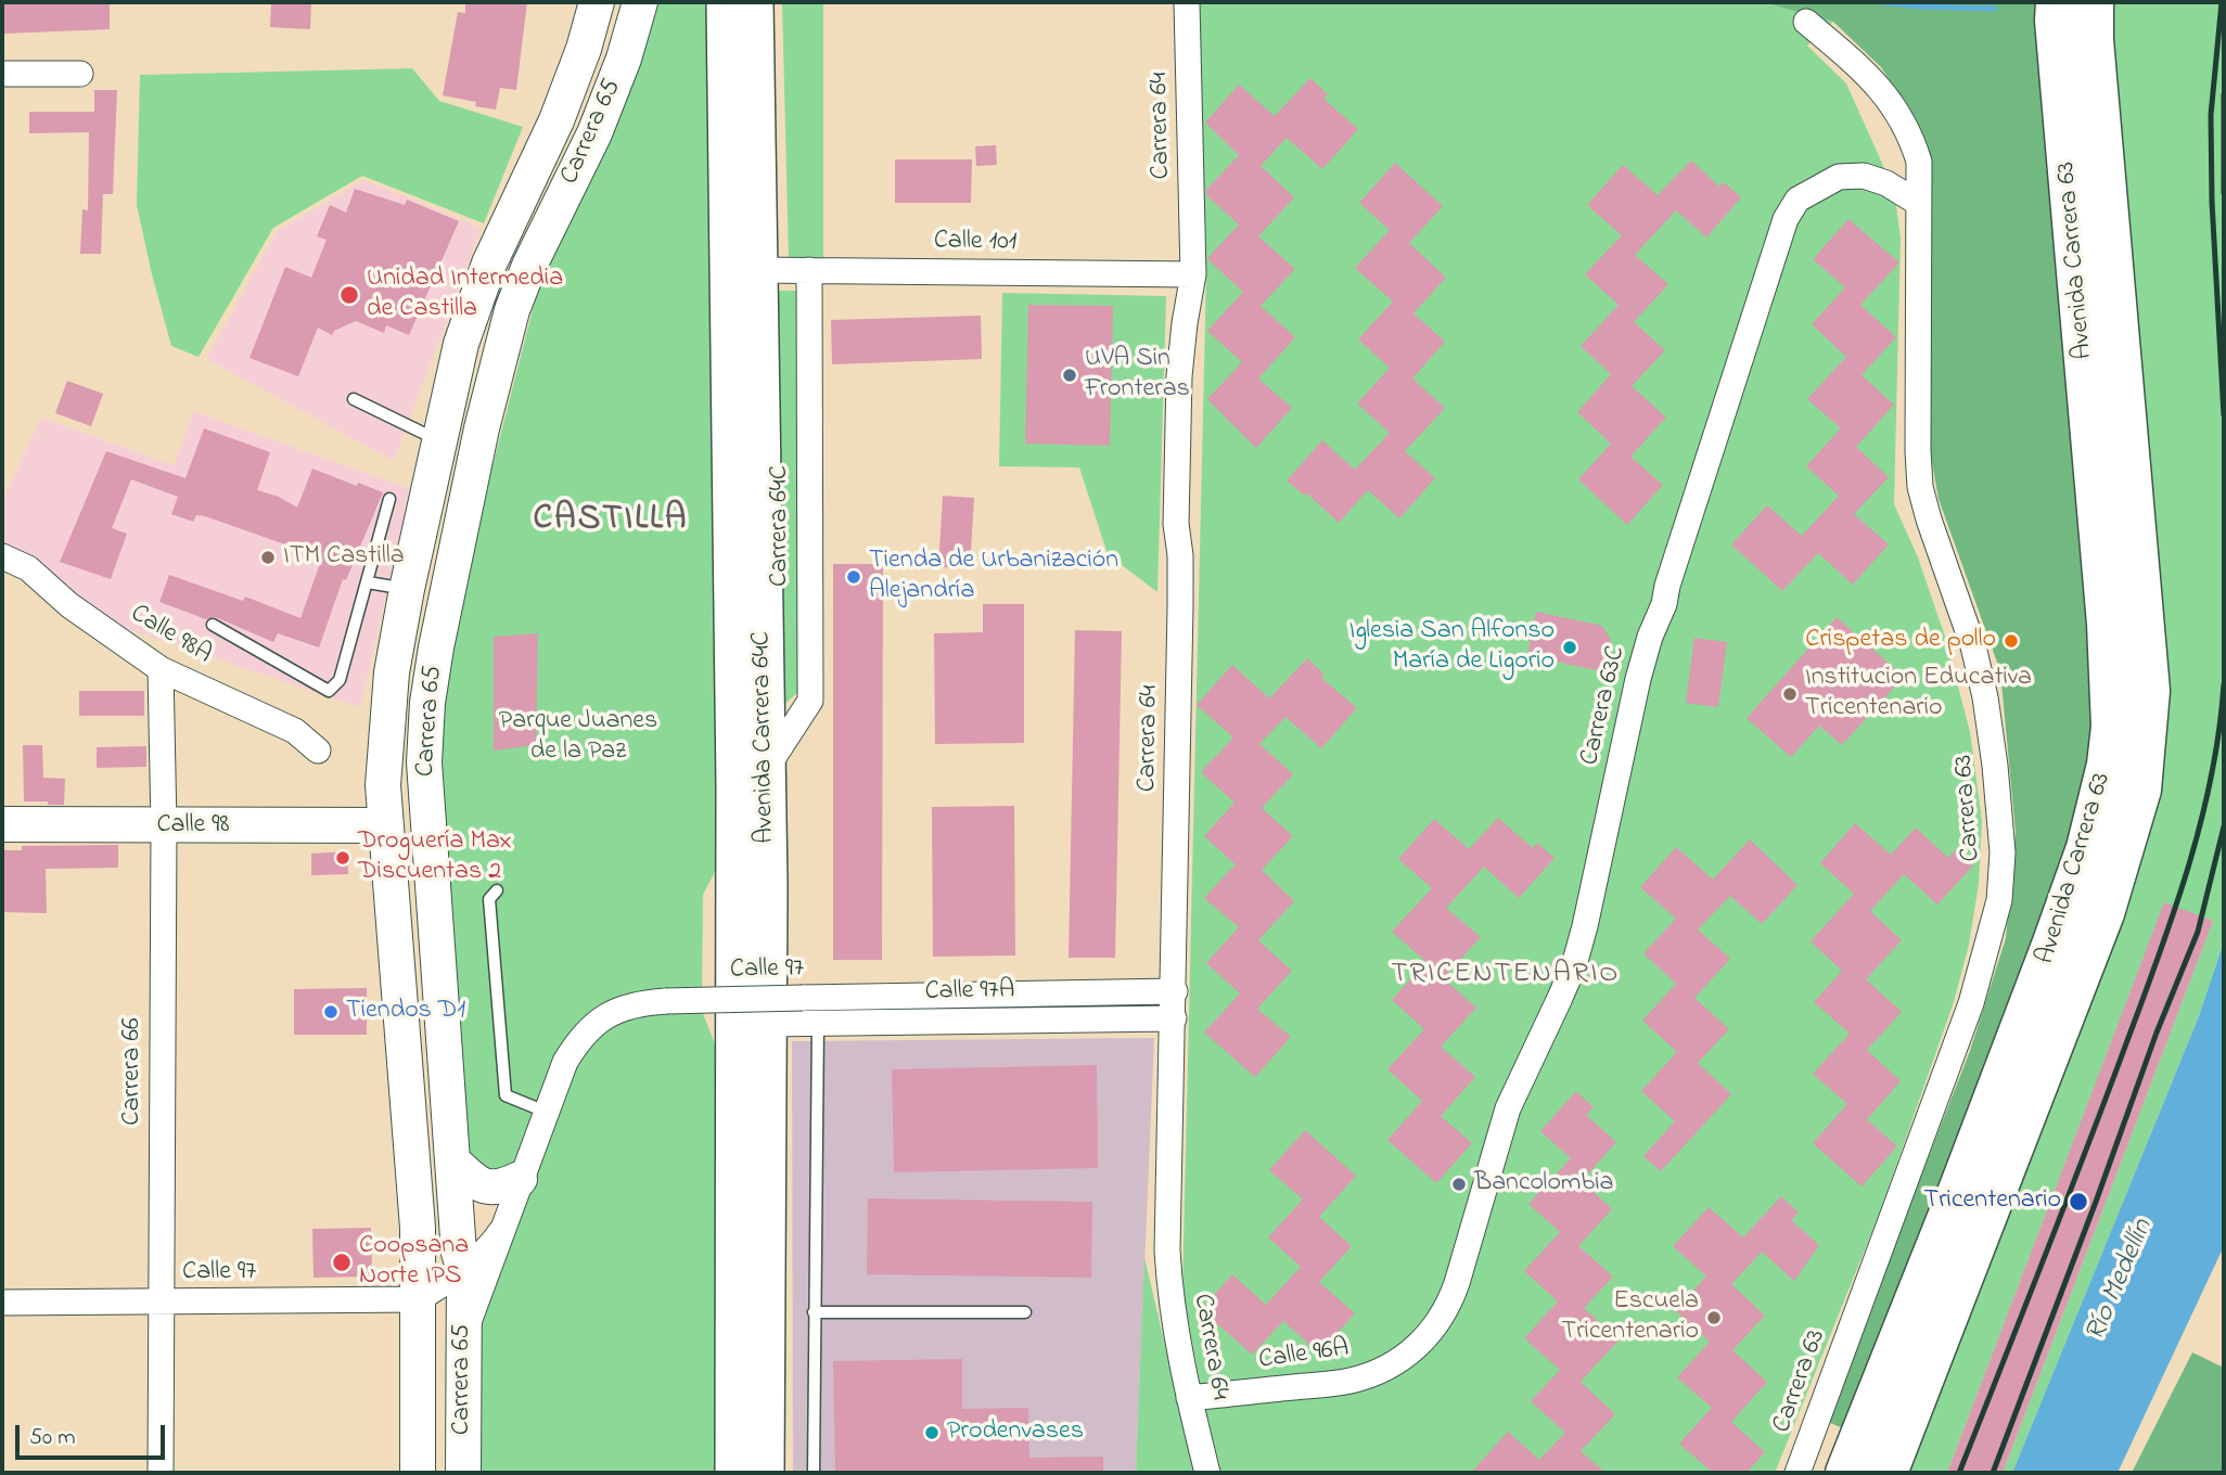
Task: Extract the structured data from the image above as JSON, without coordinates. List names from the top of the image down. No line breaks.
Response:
{"streets":{"highway":["Avenida Carrera 63"],"main road":["Carrera 65","Avenida Carrera 64C","Calle 98"],"street":["Carrera 64","Calle 101","Carrera 64C","Calle 98A","Carrera 63C","Carrera 63","Calle 97","Calle 97A","Carrera 66","Calle 96A"]},"crossings":[["Carrera 64","Calle 101"],["Carrera 64","Calle 97"],["Carrera 64","Calle 97A"],["Carrera 64","Calle 96A"],["Carrera 65","Calle 98"],["Carrera 65","Calle 97"],["Calle 101","Carrera 64C"],["Calle 101","Avenida Carrera 64C"],["Carrera 64C","Avenida Carrera 64C"],["Calle 98A","Carrera 66"],["Carrera 63C","Carrera 63"],["Carrera 63C","Calle 96A"],["Avenida Carrera 64C","Calle 97A"],["Calle 98","Carrera 66"],["Calle 97","Carrera 66"]],"districts":["CASTILLA","TRICENTENARIO"],"water":["Río Medellín"],"parks":["Parque Juanes de la Paz"],"places":["Unidad Intermedia de Castilla","UVA Sin Fronteras","ITM Castilla","Tienda de Urbanización Alejandría","Crispetas de pollo","Iglesia San Alfonso María de Ligorio","Institucion Educativa Tricentenario","Droguería Max Discuentas 2","Tiendos D1","Bancolombia","Tricentenario","Coopsana Norte IPS","Escuela Tricentenario","Prodenvases"],"scale_bar":"50 m"}
